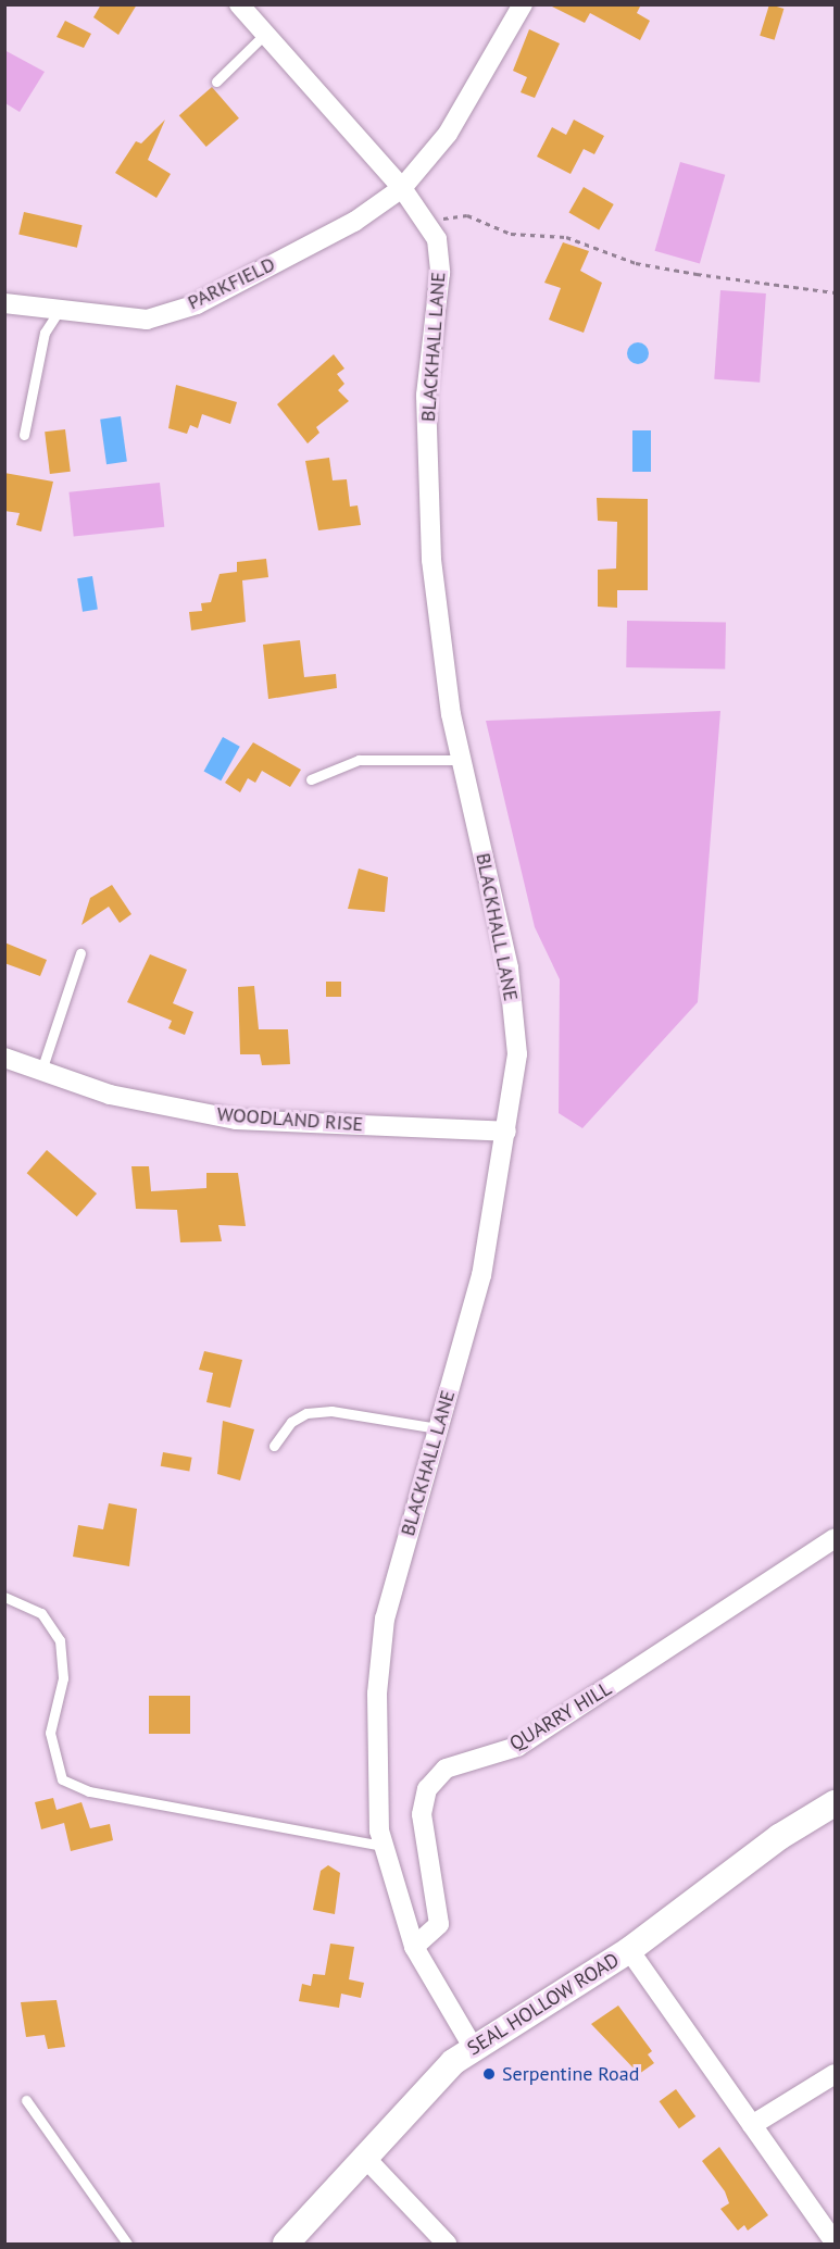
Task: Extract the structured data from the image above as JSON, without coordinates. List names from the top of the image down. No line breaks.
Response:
{"streets":{"main road":["SEAL HOLLOW ROAD"],"street":["PARKFIELD","BLACKHALL LANE","WOODLAND RISE","QUARRY HILL"]},"crossings":[["PARKFIELD","BLACKHALL LANE"],["BLACKHALL LANE","WOODLAND RISE"],["BLACKHALL LANE","QUARRY HILL"],["BLACKHALL LANE","SEAL HOLLOW ROAD"]],"places":["Serpentine Road"]}
